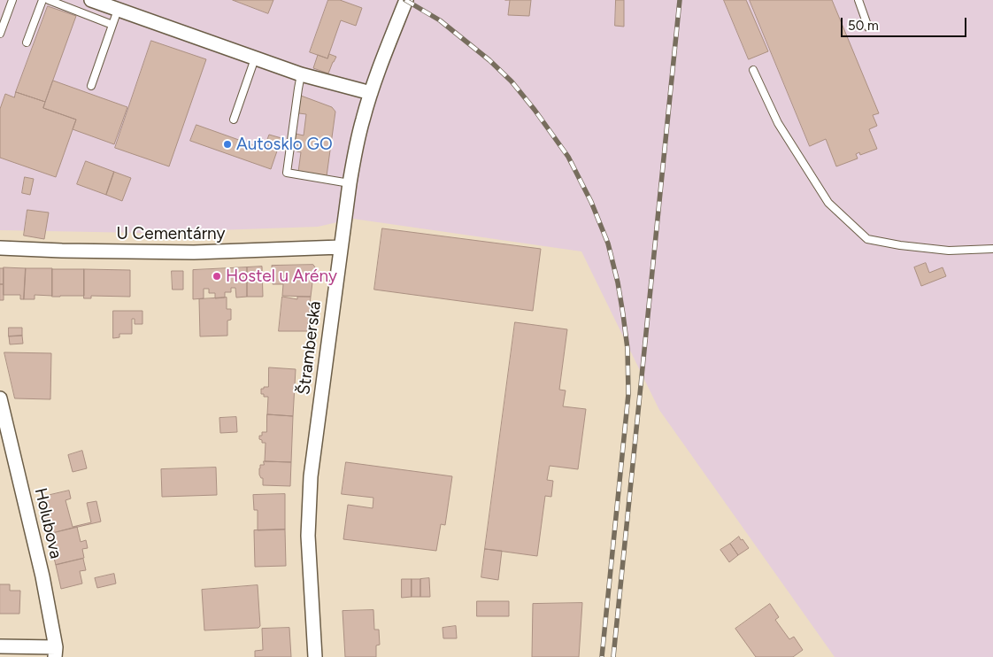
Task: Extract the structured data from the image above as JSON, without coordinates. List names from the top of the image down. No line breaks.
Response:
{"streets":{"street":["U Cementárny","Štramberská","Holubova"]},"crossings":[["U Cementárny","Štramberská"]],"places":["Autosklo GO","Hostel u Arény"],"scale_bar":"50 m"}
